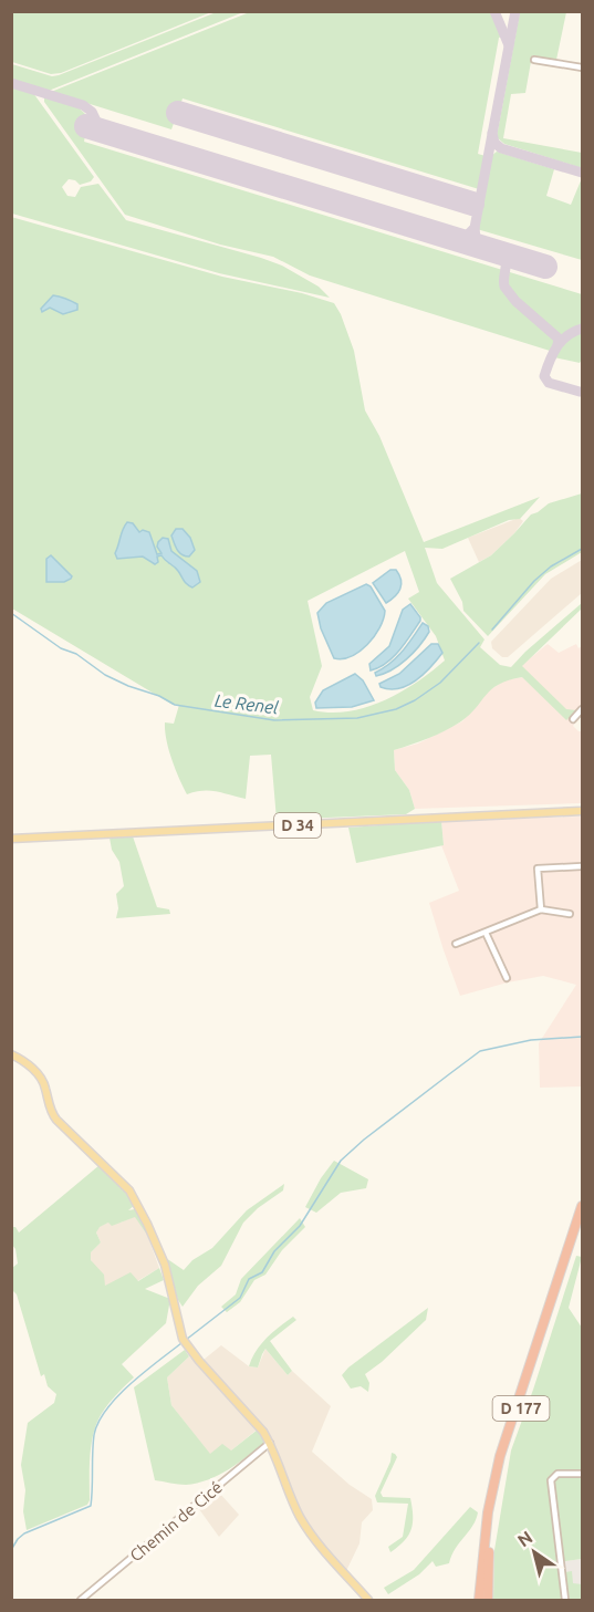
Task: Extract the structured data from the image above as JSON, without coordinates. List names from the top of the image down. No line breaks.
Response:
{"streets":{"highway":["D 177"],"main road":["D 34"],"street":["Chemin de Cicé"]},"water":["Le Renel"],"north":"top left"}
